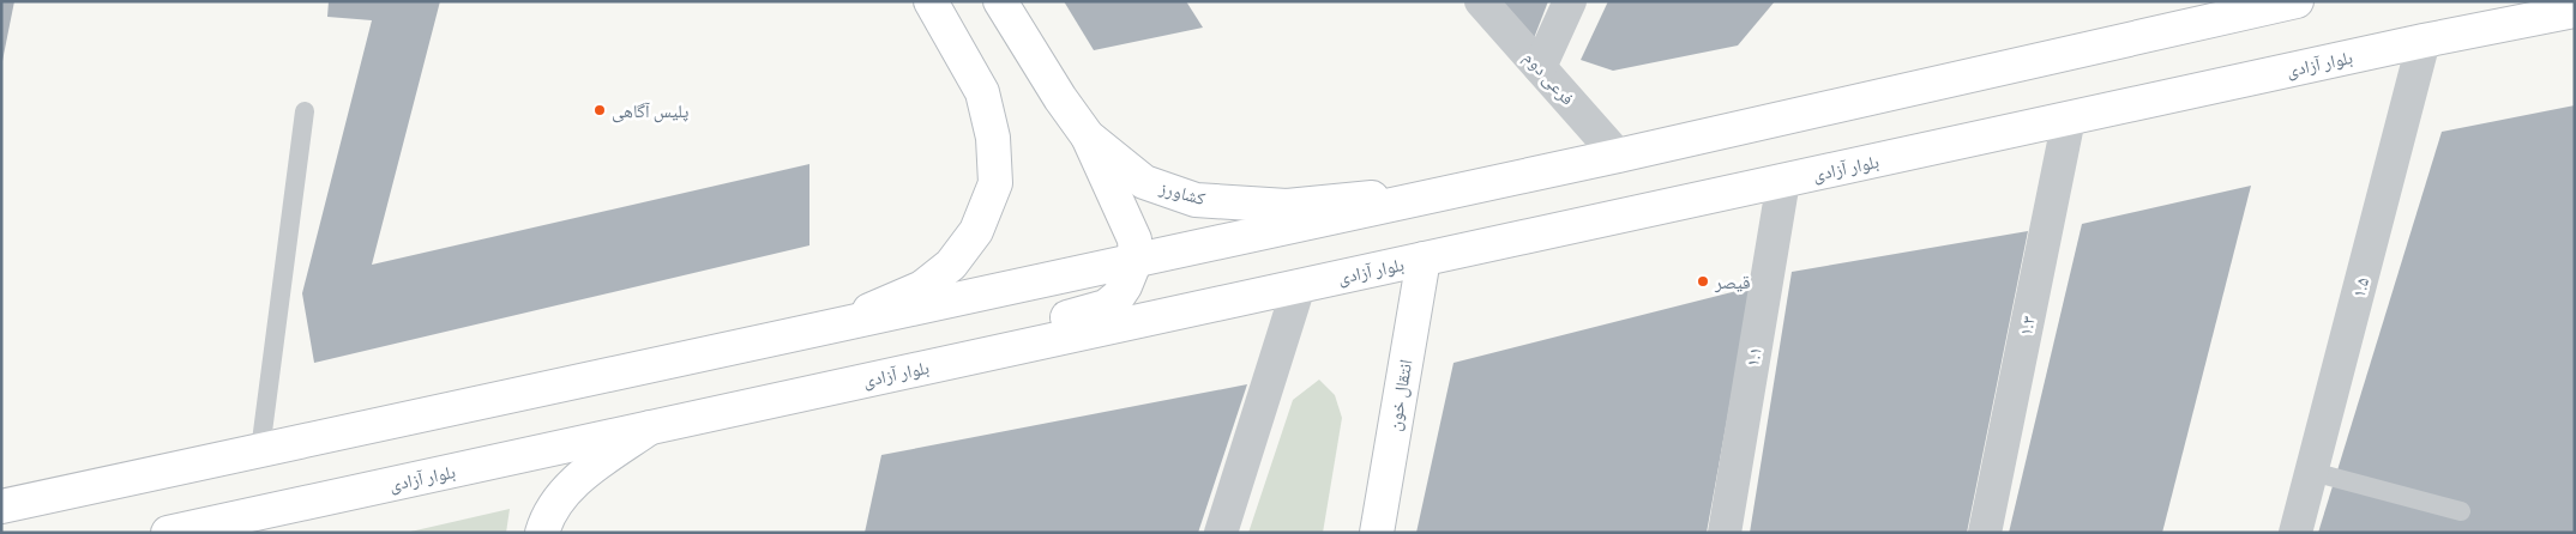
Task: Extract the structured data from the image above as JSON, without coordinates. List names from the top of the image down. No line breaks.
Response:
{"streets":{"main road":["بلوار آزادی","کشاورز","انتقال خون"],"street":["فرعی دوم","۱.۵","۱.۳","۱.۱"]},"crossings":[["بلوار آزادی","۱.۵"],["بلوار آزادی","۱.۳"],["بلوار آزادی","۱.۱"],["بلوار آزادی","انتقال خون"]],"places":["پلیس آگاهی","قیصر"]}
